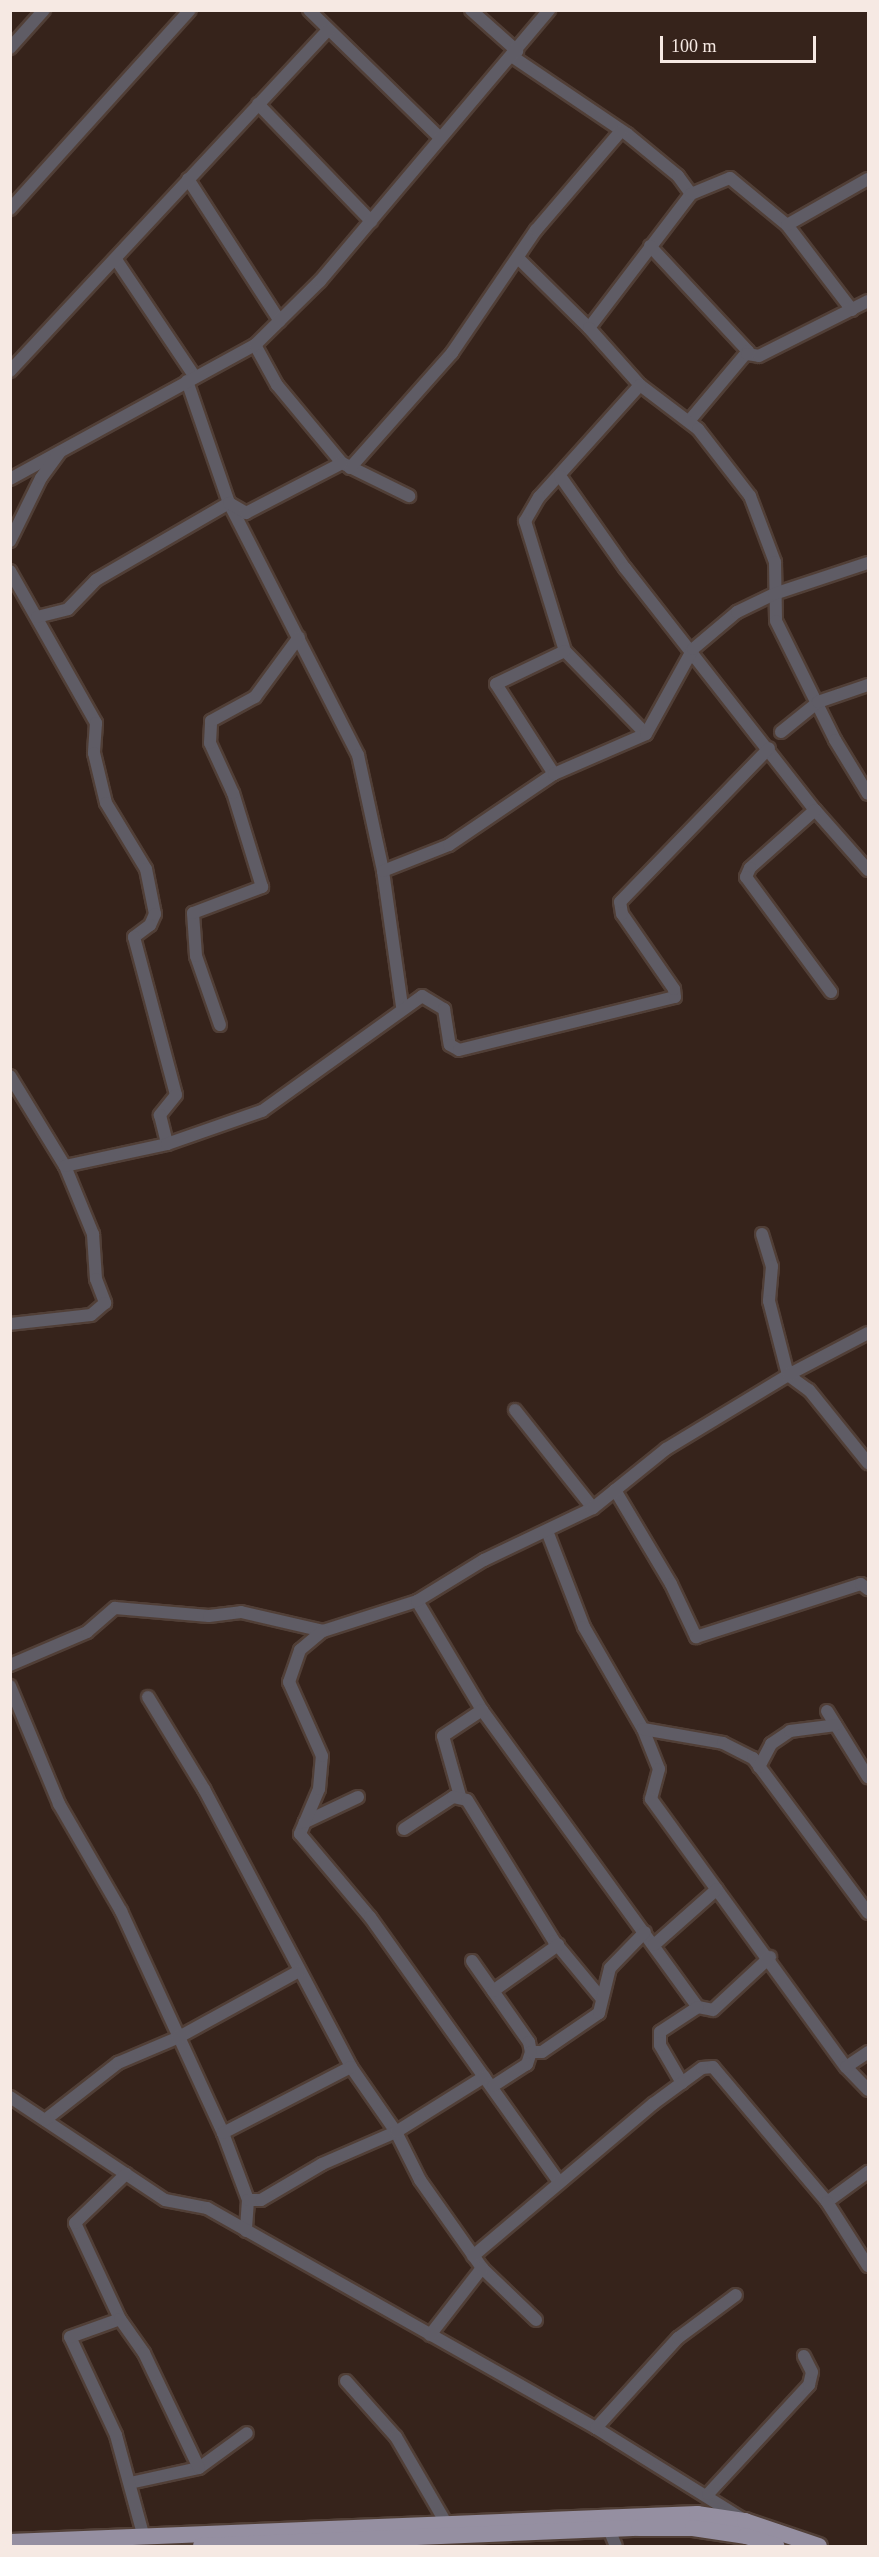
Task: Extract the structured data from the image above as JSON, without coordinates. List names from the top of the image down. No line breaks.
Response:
{"scale_bar":"100 m"}
